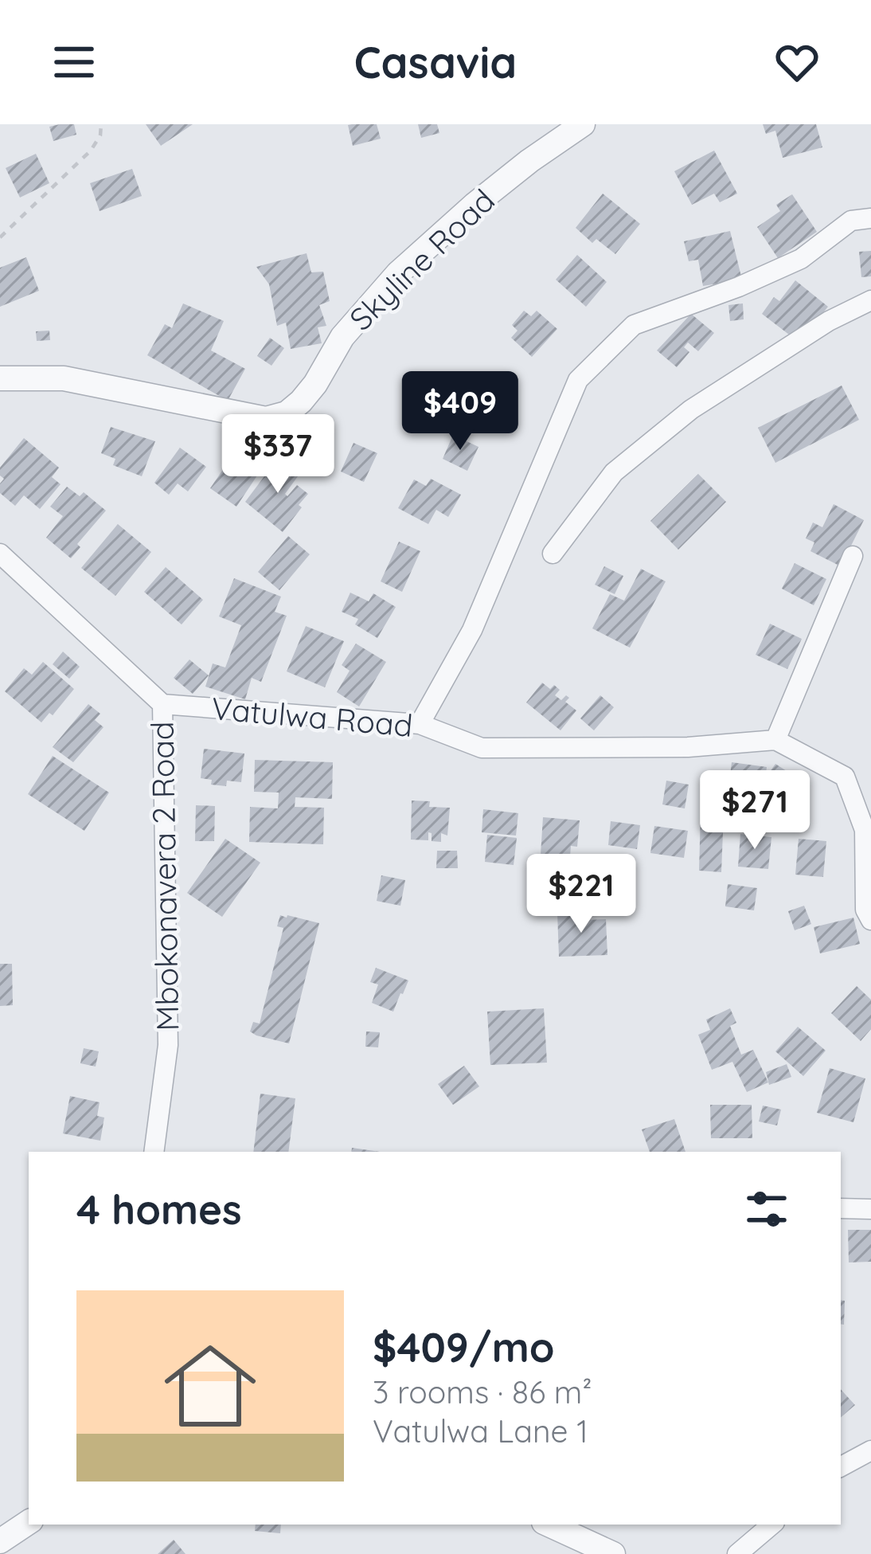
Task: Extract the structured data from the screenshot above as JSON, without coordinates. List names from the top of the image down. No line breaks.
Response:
{"streets":{"street":["Skyline Road","Vatulwa Road","Mbokonavera 2 Road"]},"crossings":[["Vatulwa Road","Mbokonavera 2 Road"]],"page":{"header":"Casavia","price":["$409","$337","$271","$221"],"heading":"4 homes","list":[{"name":"$409/mo","note":"3 rooms · 86 m² · Vatulwa Lane 1"}]}}
